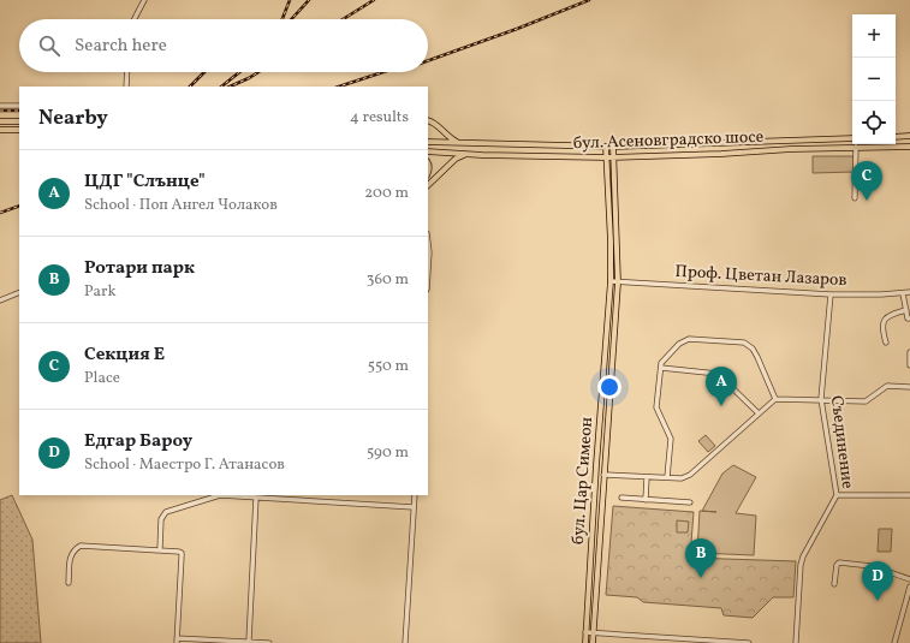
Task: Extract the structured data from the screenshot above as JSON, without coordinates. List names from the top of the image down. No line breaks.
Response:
{"streets":{"main road":["бул. Асеновградско шосе","бул. Цар Симеон"],"street":["Проф. Цветан Лазаров","Съединение"]},"crossings":[["бул. Асеновградско шосе","бул. Цар Симеон"],["Проф. Цветан Лазаров","Съединение"],["Проф. Цветан Лазаров","бул. Цар Симеон"]],"page":{"map_buttons":["+","−"],"search":"Search here","heading":["Nearby","4 results"],"list":[{"mark":"A","name":"ЦДГ \"Слънце\"","note":"School · Поп Ангел Чолаков","value":"200 m"},{"mark":"B","name":"Ротари парк","note":"Park","value":"360 m"},{"mark":"C","name":"Секция E","note":"Place","value":"550 m"},{"mark":"D","name":"Едгар Бароу","note":"School · Маестро Г. Атанасов","value":"590 m"}],"pins":["C","A","B","D"]}}
